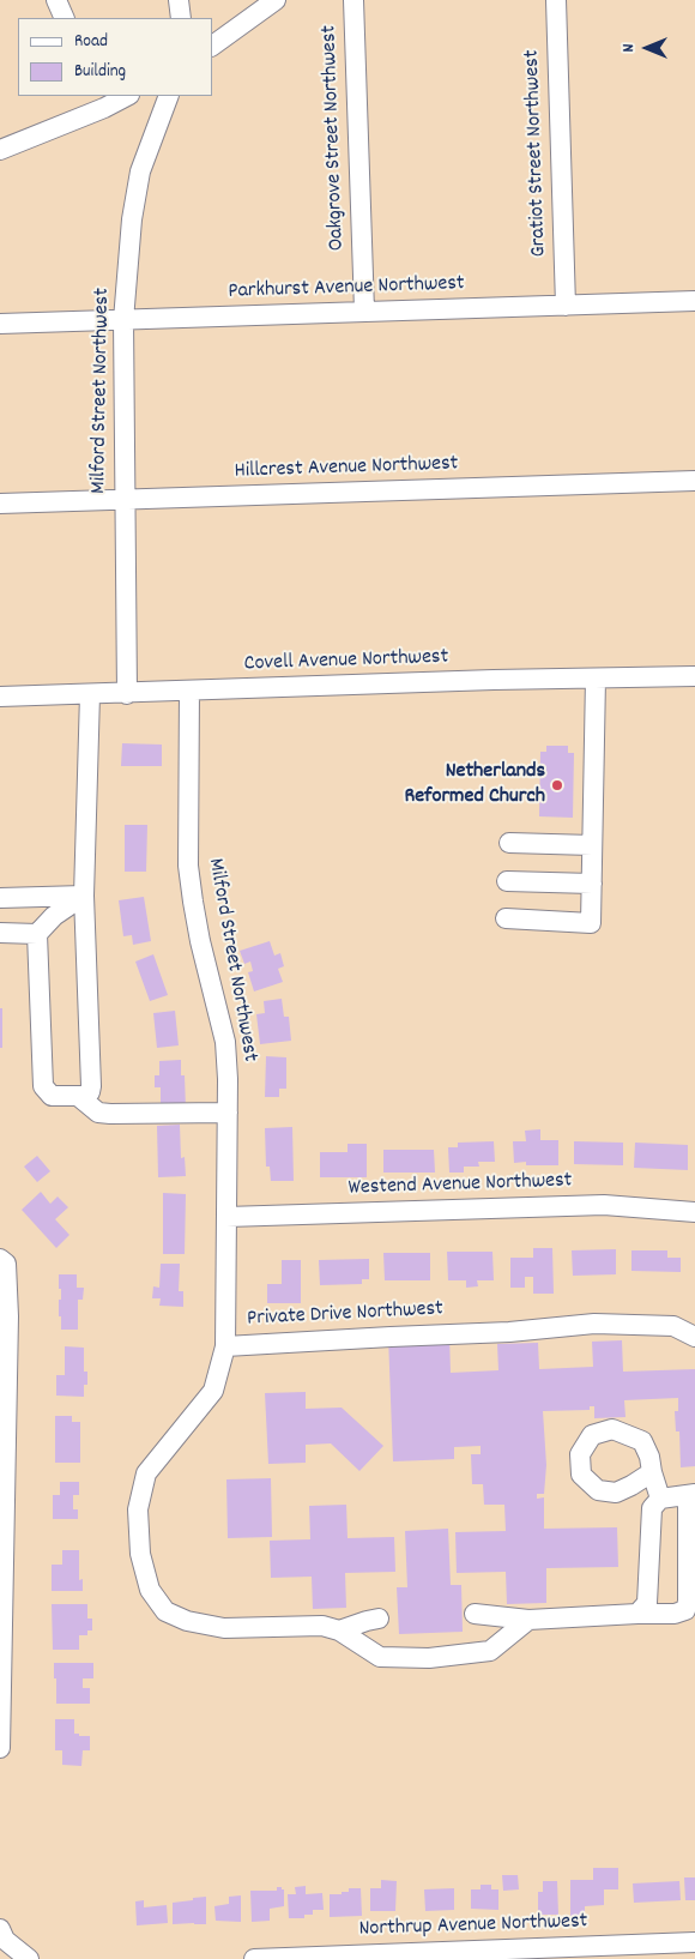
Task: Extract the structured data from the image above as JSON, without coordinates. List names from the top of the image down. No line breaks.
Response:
{"streets":{"street":["Oakgrove Street Northwest","Gratiot Street Northwest","Parkhurst Avenue Northwest","Milford Street Northwest","Hillcrest Avenue Northwest","Covell Avenue Northwest","Westend Avenue Northwest","Private Drive Northwest","Northrup Avenue Northwest"]},"crossings":[["Oakgrove Street Northwest","Parkhurst Avenue Northwest"],["Gratiot Street Northwest","Parkhurst Avenue Northwest"],["Parkhurst Avenue Northwest","Milford Street Northwest"],["Milford Street Northwest","Hillcrest Avenue Northwest"],["Milford Street Northwest","Covell Avenue Northwest"],["Milford Street Northwest","Westend Avenue Northwest"],["Milford Street Northwest","Private Drive Northwest"]],"places":["Netherlands Reformed Church"],"legend":["Road","Building"],"north":"left"}
